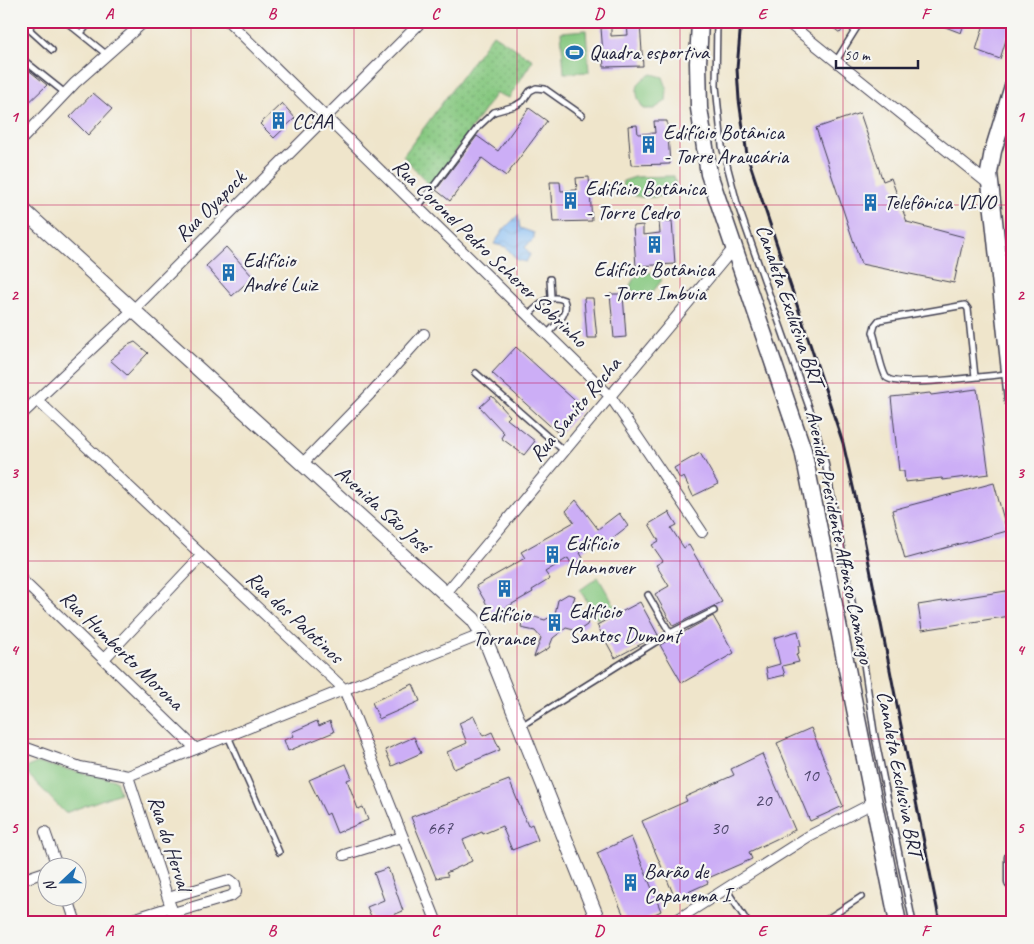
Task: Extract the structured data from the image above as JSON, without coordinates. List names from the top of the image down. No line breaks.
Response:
{"streets":{"main road":["Avenida Presidente Affonso Camargo"],"street":["Rua Oyapock","Rua Coronel Pedro Scherer Sobrinho","Rua Sanito Rocha","Avenida São José","Rua dos Palotinos","Rua Humberto Morona","Rua do Herval"],"lane":["Canaleta Exclusiva BRT"]},"crossings":[["Rua Oyapock","Rua Coronel Pedro Scherer Sobrinho"],["Rua Oyapock","Avenida São José"],["Rua Oyapock","Rua dos Palotinos"],["Rua Coronel Pedro Scherer Sobrinho","Rua Sanito Rocha"],["Rua Sanito Rocha","Avenida São José"],["Rua Sanito Rocha","Avenida Presidente Affonso Camargo"]],"places":{"sports":["Quadra esportiva"],"building":["CCAA","Edifício Botânica - Torre Araucária","Edifício Botânica - Torre Cedro","Telefônica VIVO","Edifício Botânica - Torre Imbuia","Edifício André Luiz","Edifício Hannover","Edifício Torrance","Edifício Santos Dumont","Barão de Capanema I"]},"house_numbers":["10","20","667","30"],"scale_bar":"50 m","north":"left","grid":{"columns":["A","B","C","D","E","F"],"rows":["1","2","3","4","5"]}}
